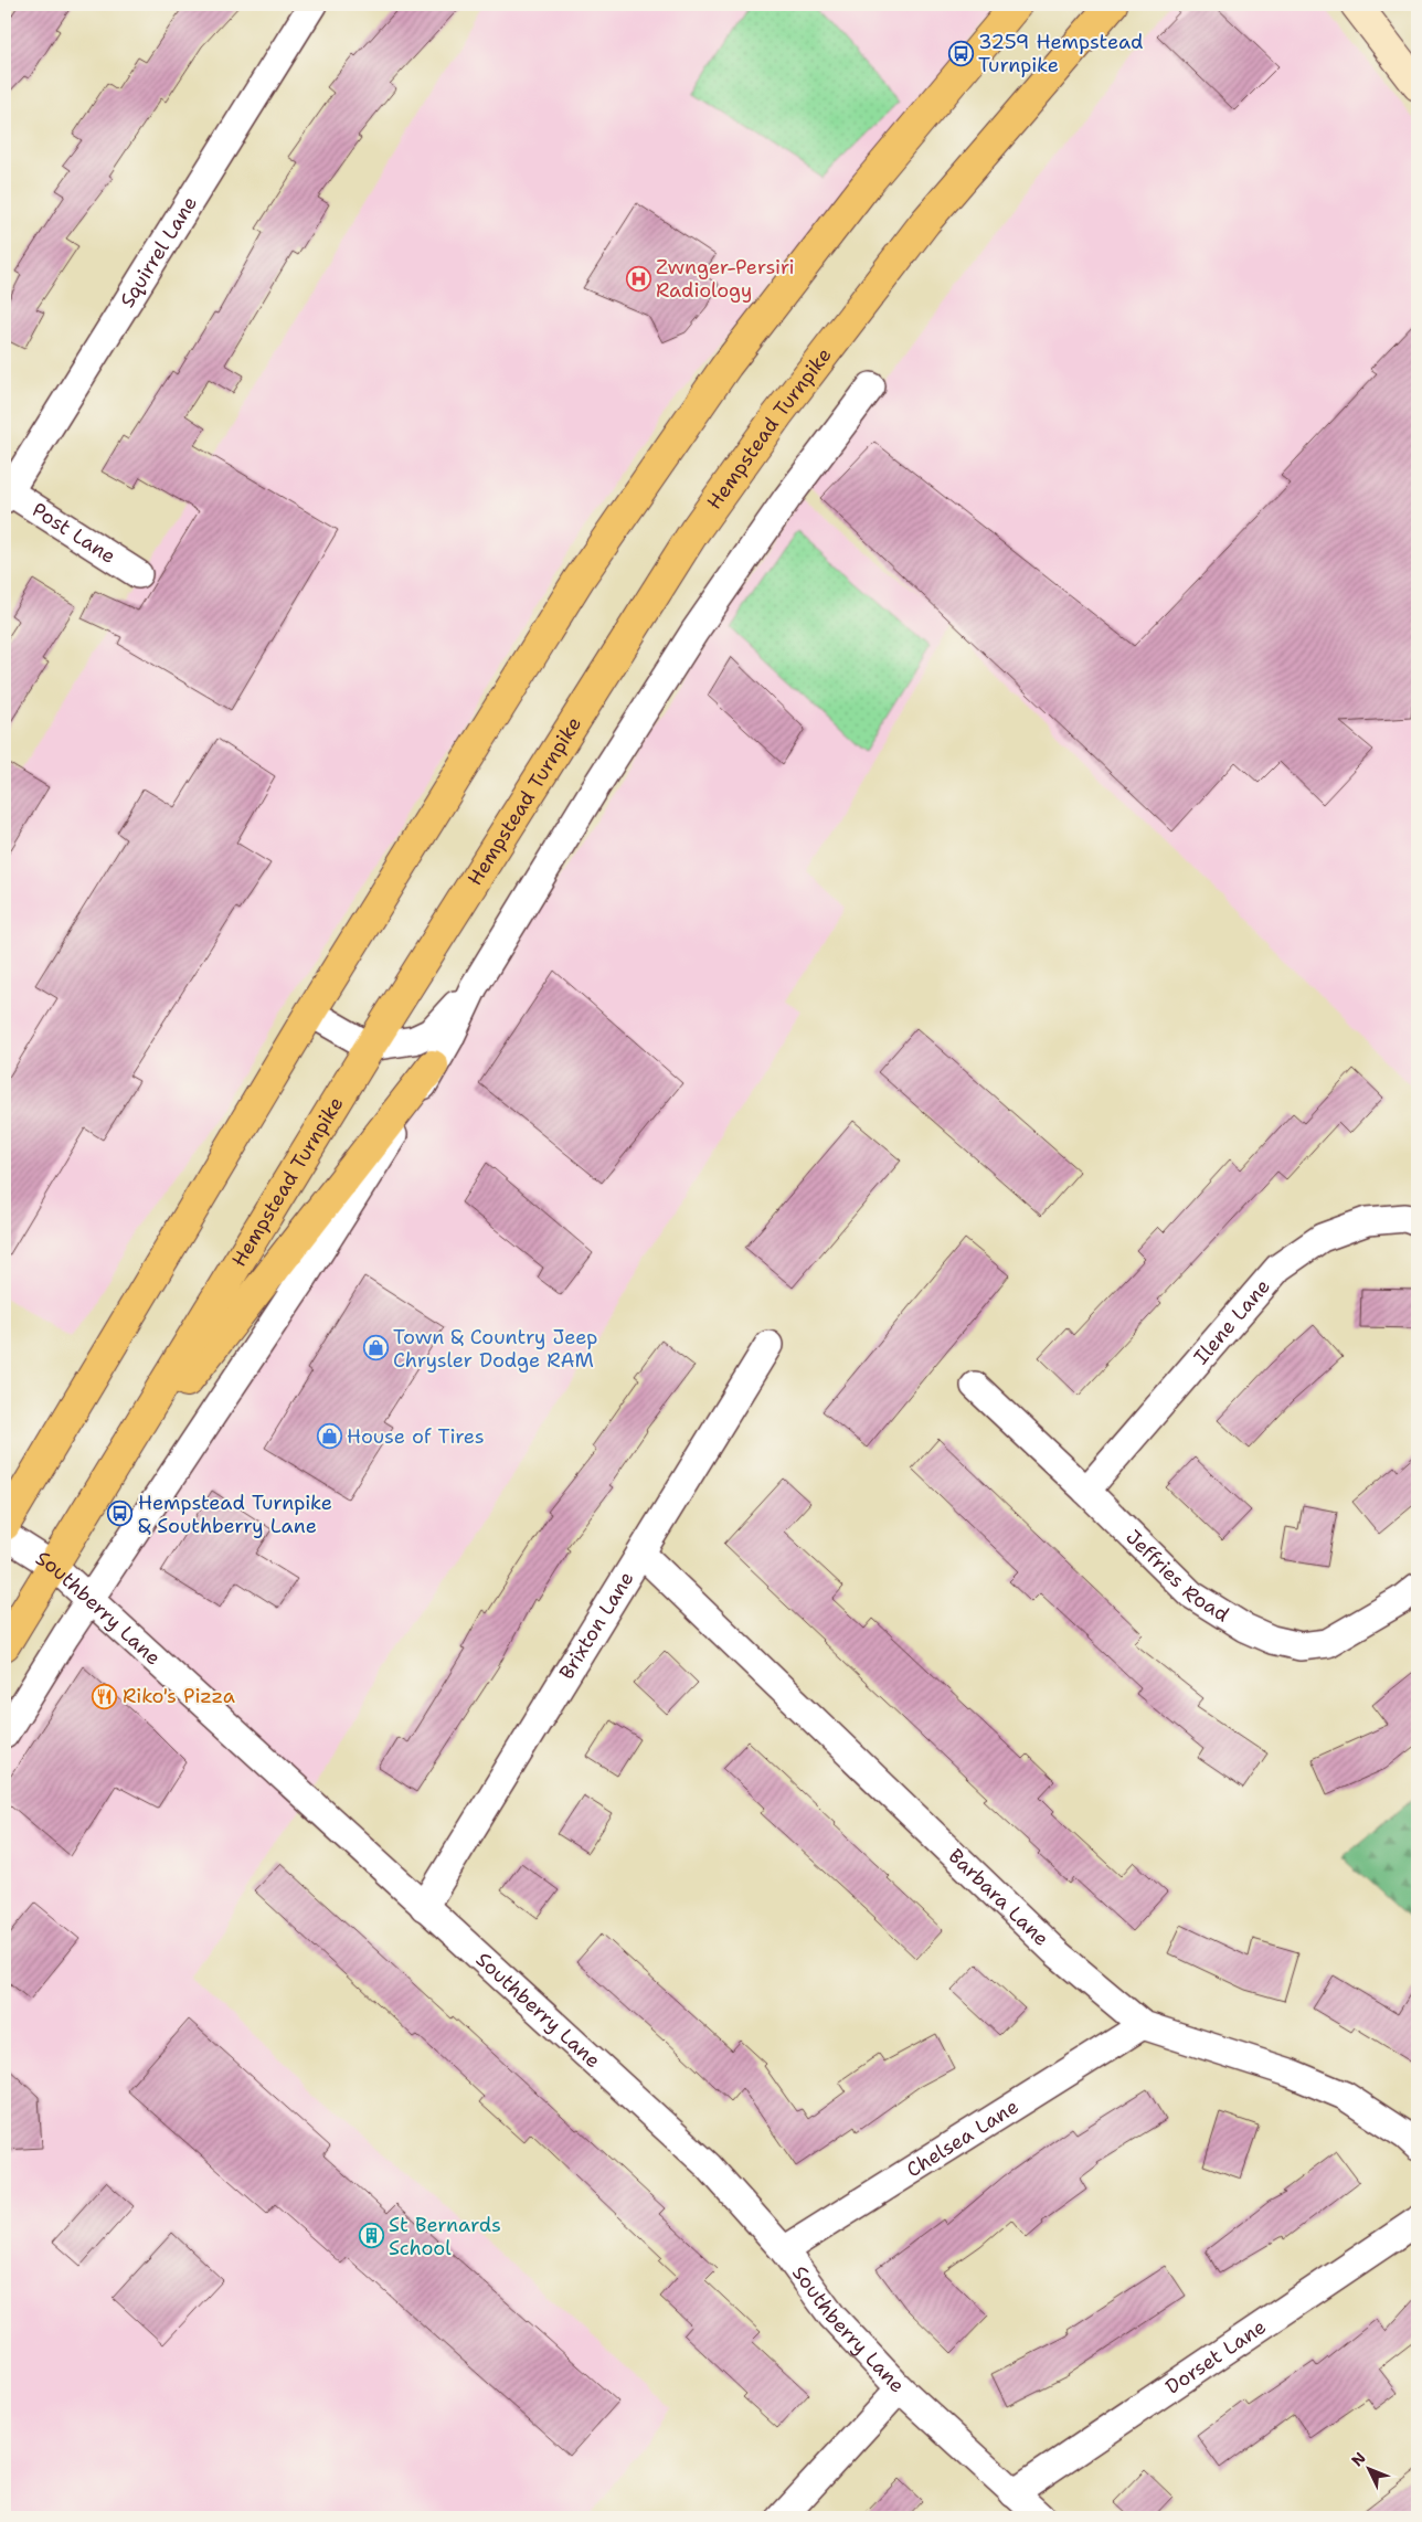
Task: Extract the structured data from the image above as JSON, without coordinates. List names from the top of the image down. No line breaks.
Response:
{"streets":{"main road":["Hempstead Turnpike"],"street":["Squirrel Lane","Post Lane","Ilene Lane","Jeffries Road","Southberry Lane","Brixton Lane","Barbara Lane","Chelsea Lane","Dorset Lane"]},"crossings":[["Squirrel Lane","Post Lane"],["Hempstead Turnpike","Southberry Lane"],["Ilene Lane","Jeffries Road"],["Southberry Lane","Brixton Lane"],["Southberry Lane","Chelsea Lane"],["Southberry Lane","Dorset Lane"],["Brixton Lane","Barbara Lane"],["Barbara Lane","Chelsea Lane"]],"places":{"bus stop":["3259 Hempstead Turnpike","Hempstead Turnpike & Southberry Lane"],"hospital":["Zwnger-Persiri Radiology"],"shop":["Town & Country Jeep Chrysler Dodge RAM","House of Tires"],"restaurant":["Riko's Pizza"],"building":["St Bernards School"]},"north":"top left"}
